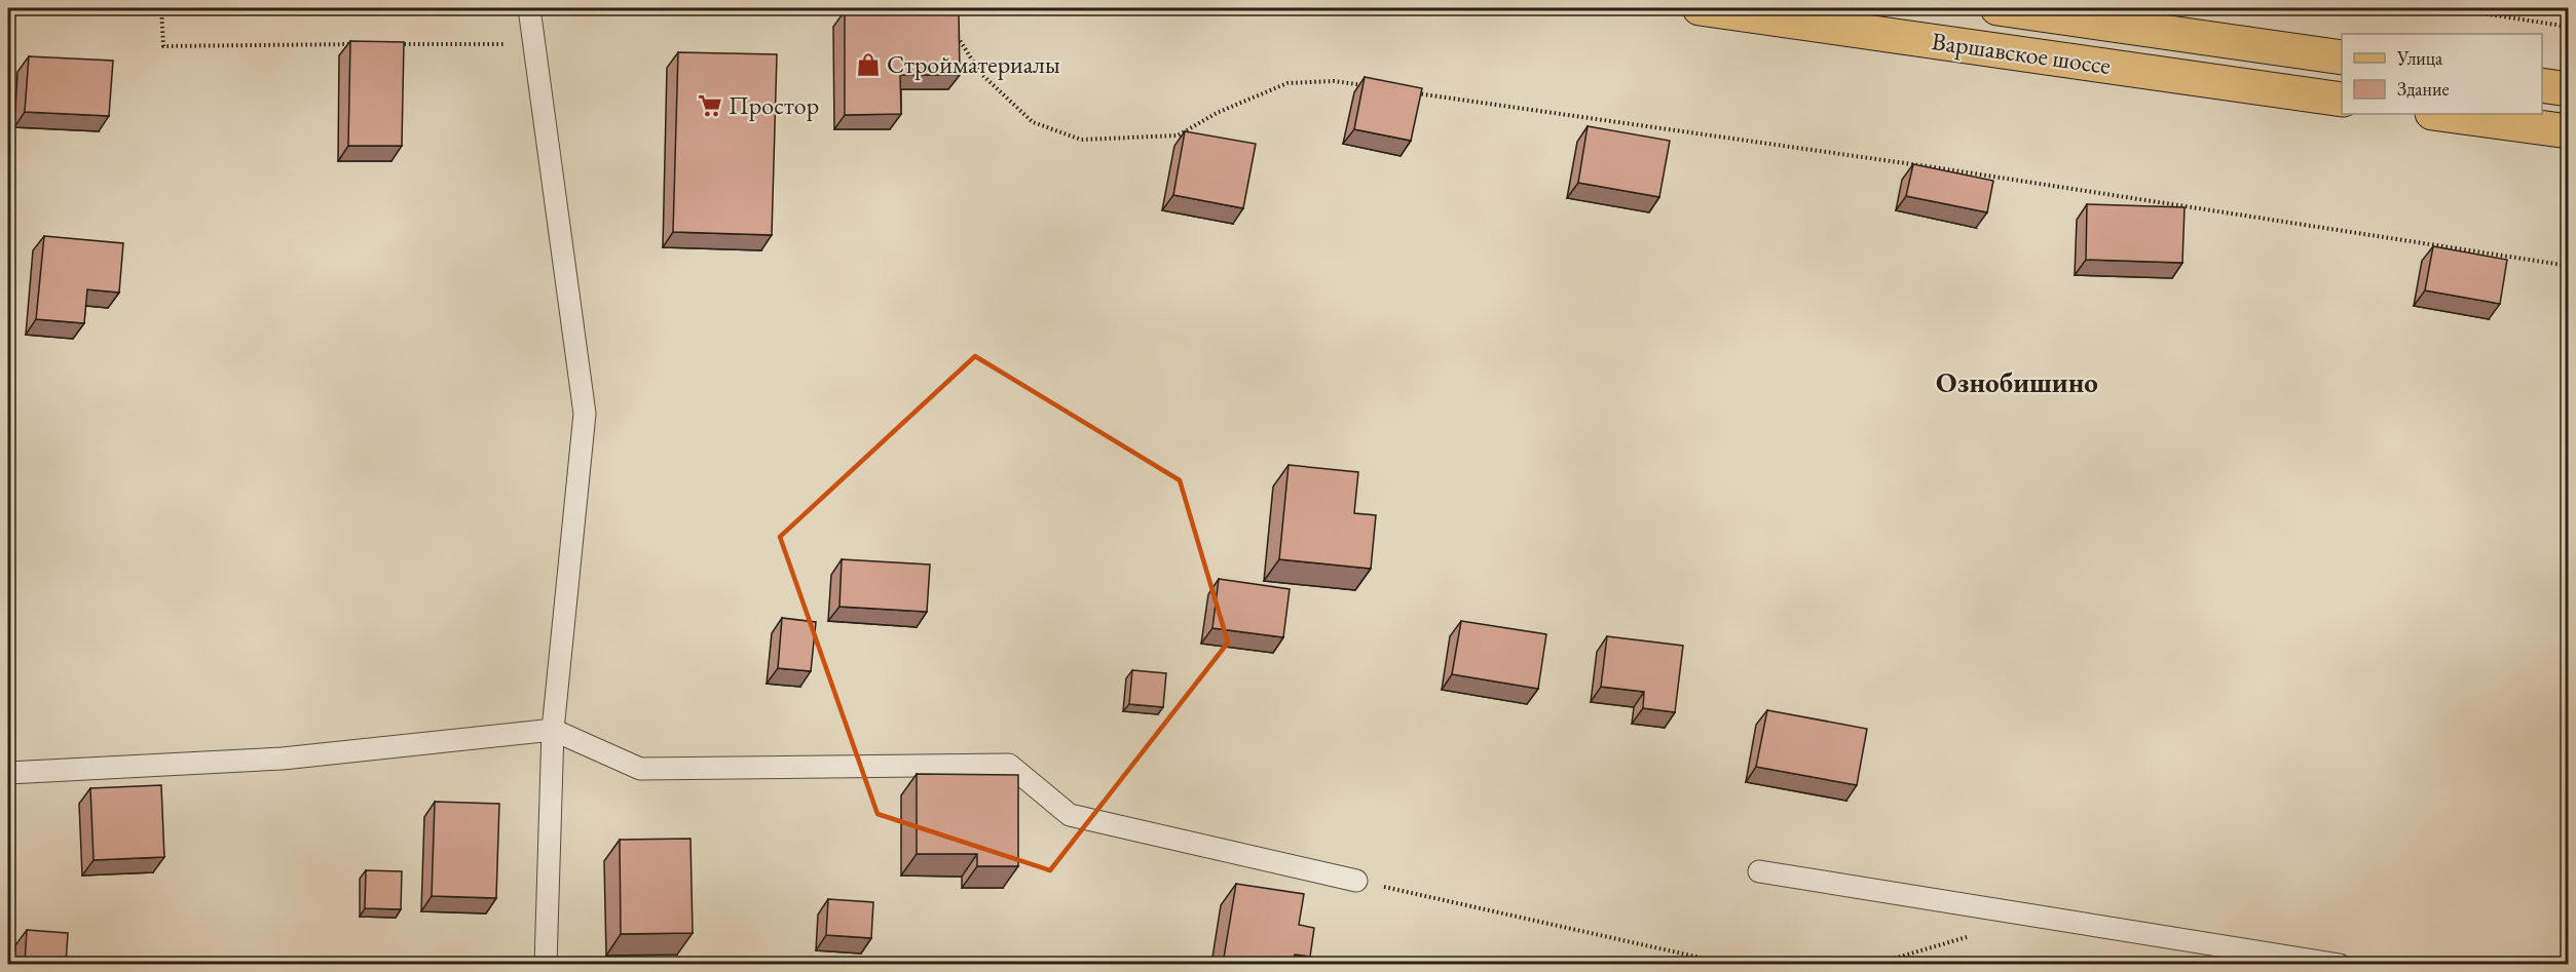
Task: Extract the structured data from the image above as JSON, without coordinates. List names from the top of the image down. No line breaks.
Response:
{"streets":{"main road":["Варшавское шоссе"]},"districts":["Ознобишино"],"places":{"shop":["Стройматериалы"],"supermarket":["Простор"]},"legend":["Улица","Здание"]}
